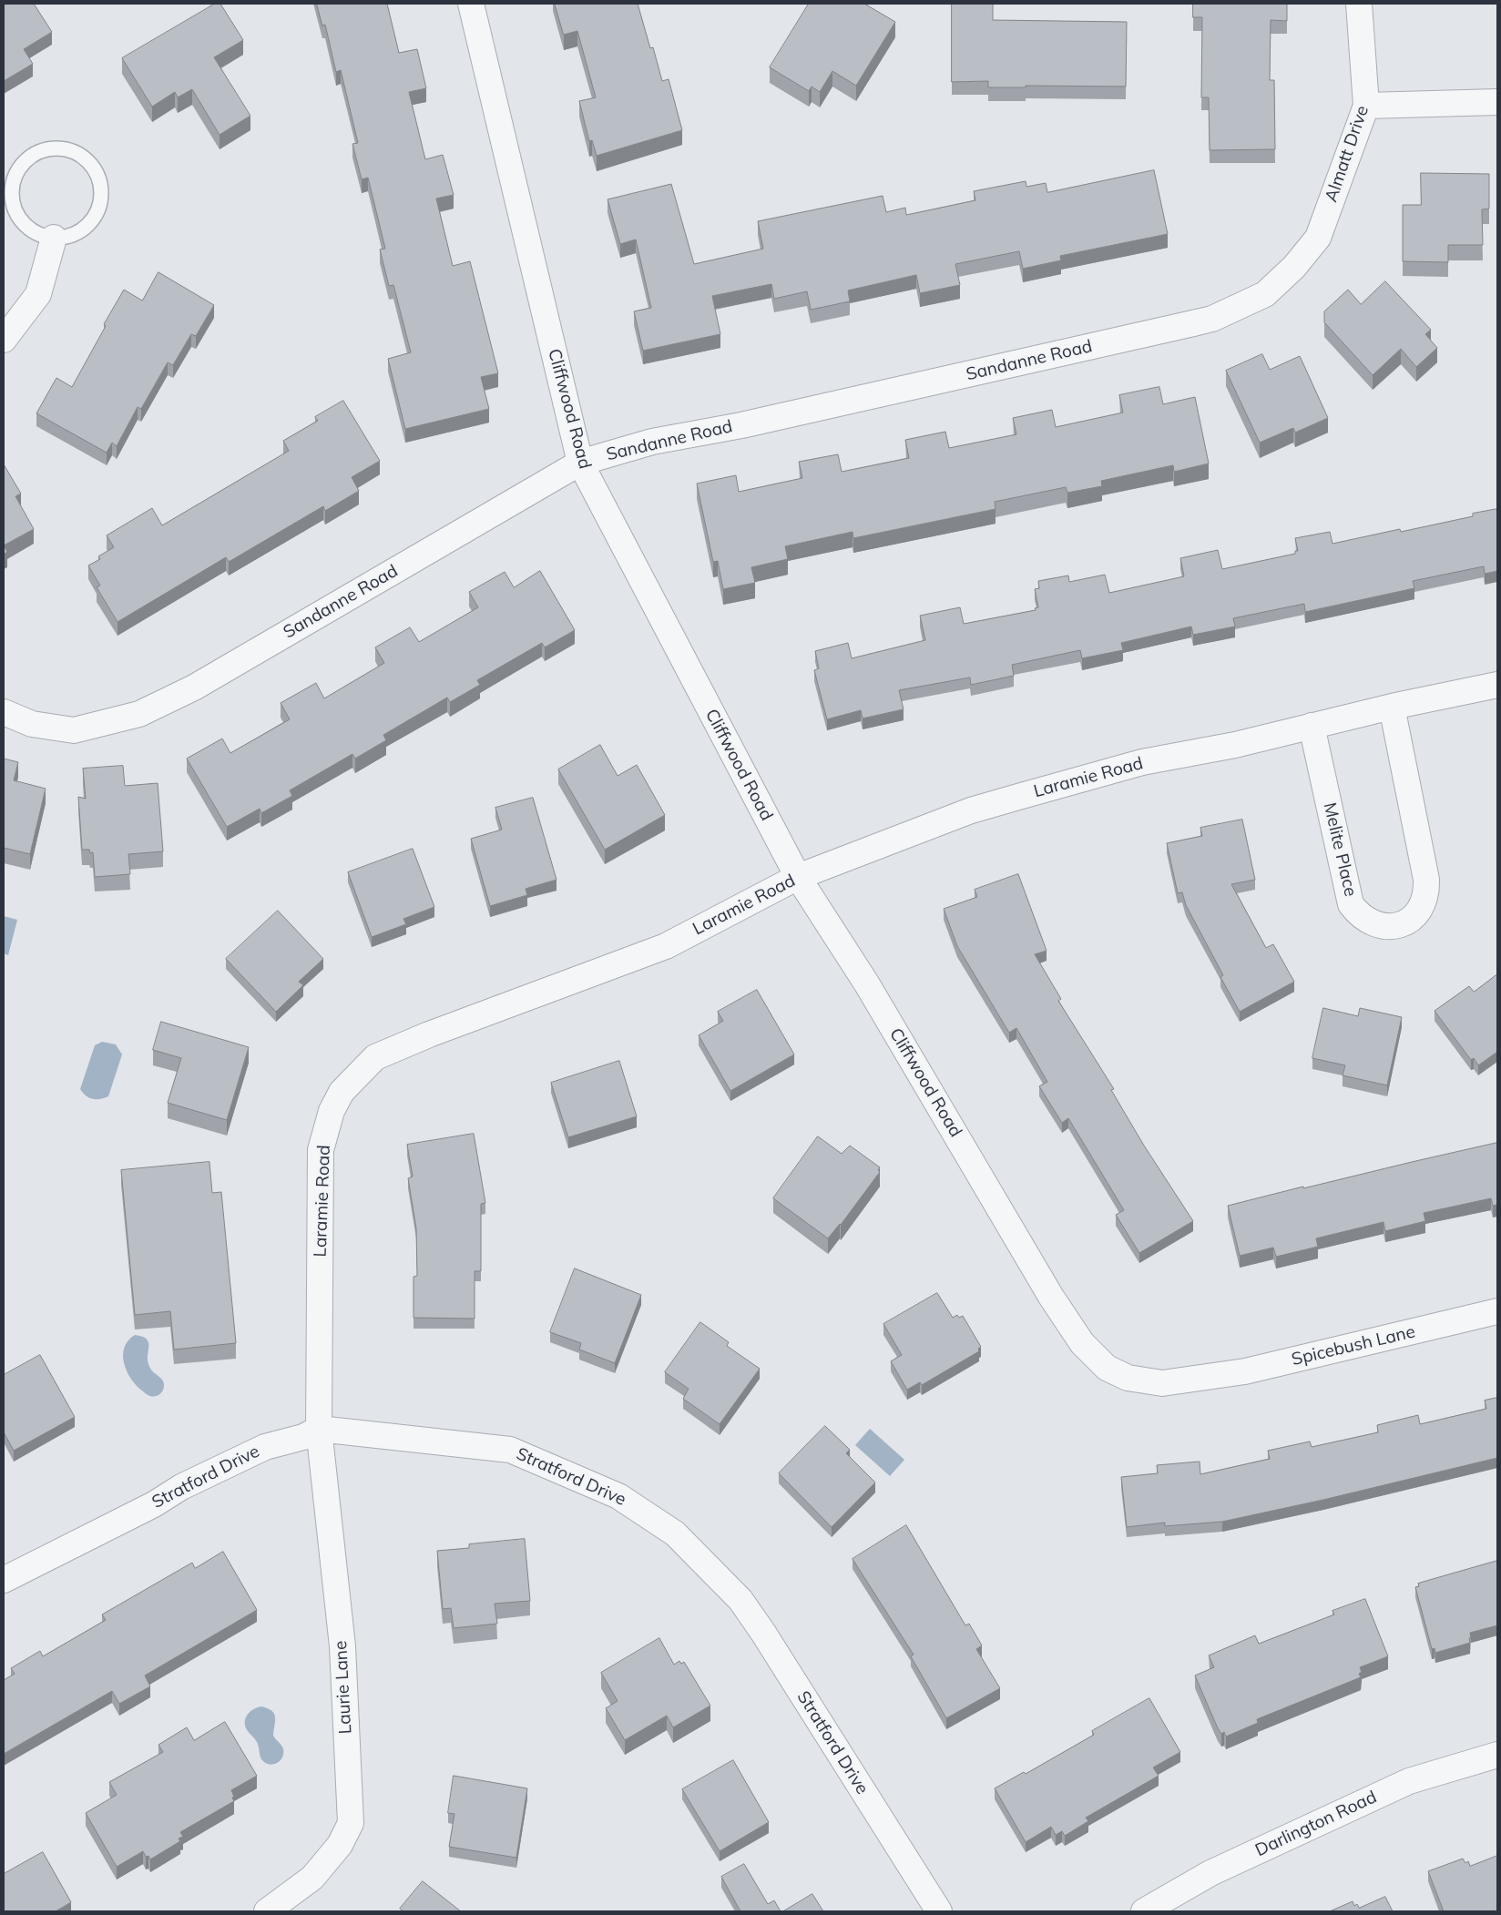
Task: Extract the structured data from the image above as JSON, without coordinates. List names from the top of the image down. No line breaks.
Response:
{"streets":{"street":["Almatt Drive","Sandanne Road","Cliffwood Road","Laramie Road","Melite Place","Spicebush Lane","Stratford Drive","Laurie Lane","Darlington Road"]},"crossings":[["Almatt Drive","Sandanne Road"],["Sandanne Road","Cliffwood Road"],["Cliffwood Road","Laramie Road"],["Cliffwood Road","Spicebush Lane"],["Laramie Road","Melite Place"],["Laramie Road","Stratford Drive"],["Laramie Road","Laurie Lane"],["Stratford Drive","Laurie Lane"]]}
